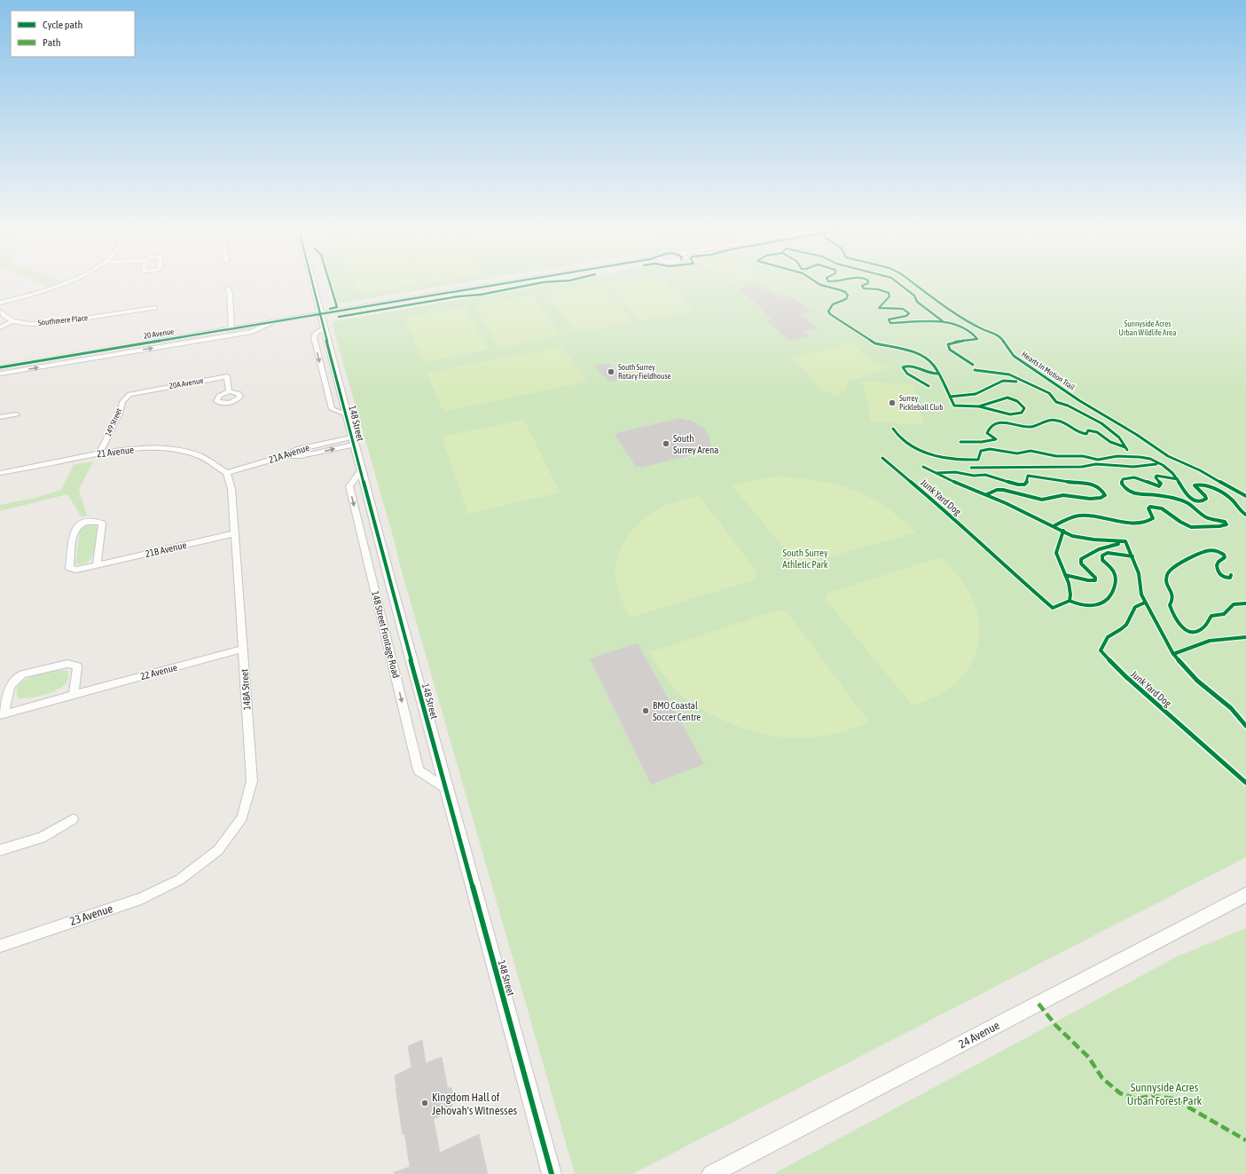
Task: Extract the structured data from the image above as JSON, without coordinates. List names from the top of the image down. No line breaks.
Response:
{"streets":{"main road":["148 Street","24 Avenue"],"street":["Southmere Place","20 Avenue","20A Avenue","149 Street","21 Avenue","21A Avenue","21B Avenue","148 Street Frontage Road","22 Avenue","148A Street","23 Avenue"],"cycle path":["Hearts In Motion Trail","Junk Yard Dog"]},"crossings":[["20 Avenue","148 Street"],["20A Avenue","149 Street"],["149 Street","21 Avenue"],["148 Street","21A Avenue"],["148 Street","148 Street Frontage Road"],["21 Avenue","21A Avenue"],["21 Avenue","148A Street"],["21A Avenue","148A Street"],["21B Avenue","148A Street"],["22 Avenue","148A Street"],["148A Street","23 Avenue"]],"one_way":["148 Street Frontage Road"],"parks":["Sunnyside Acres Urban Wildlife Area","South Surrey Athletic Park","Sunnyside Acres Urban Forest Park"],"places":["South Surrey Rotary Fieldhouse","Surrey Pickleball Club","South Surrey Arena","BMO Coastal Soccer Centre","Kingdom Hall of Jehovah's Witnesses"],"legend":["Cycle path","Path"]}
